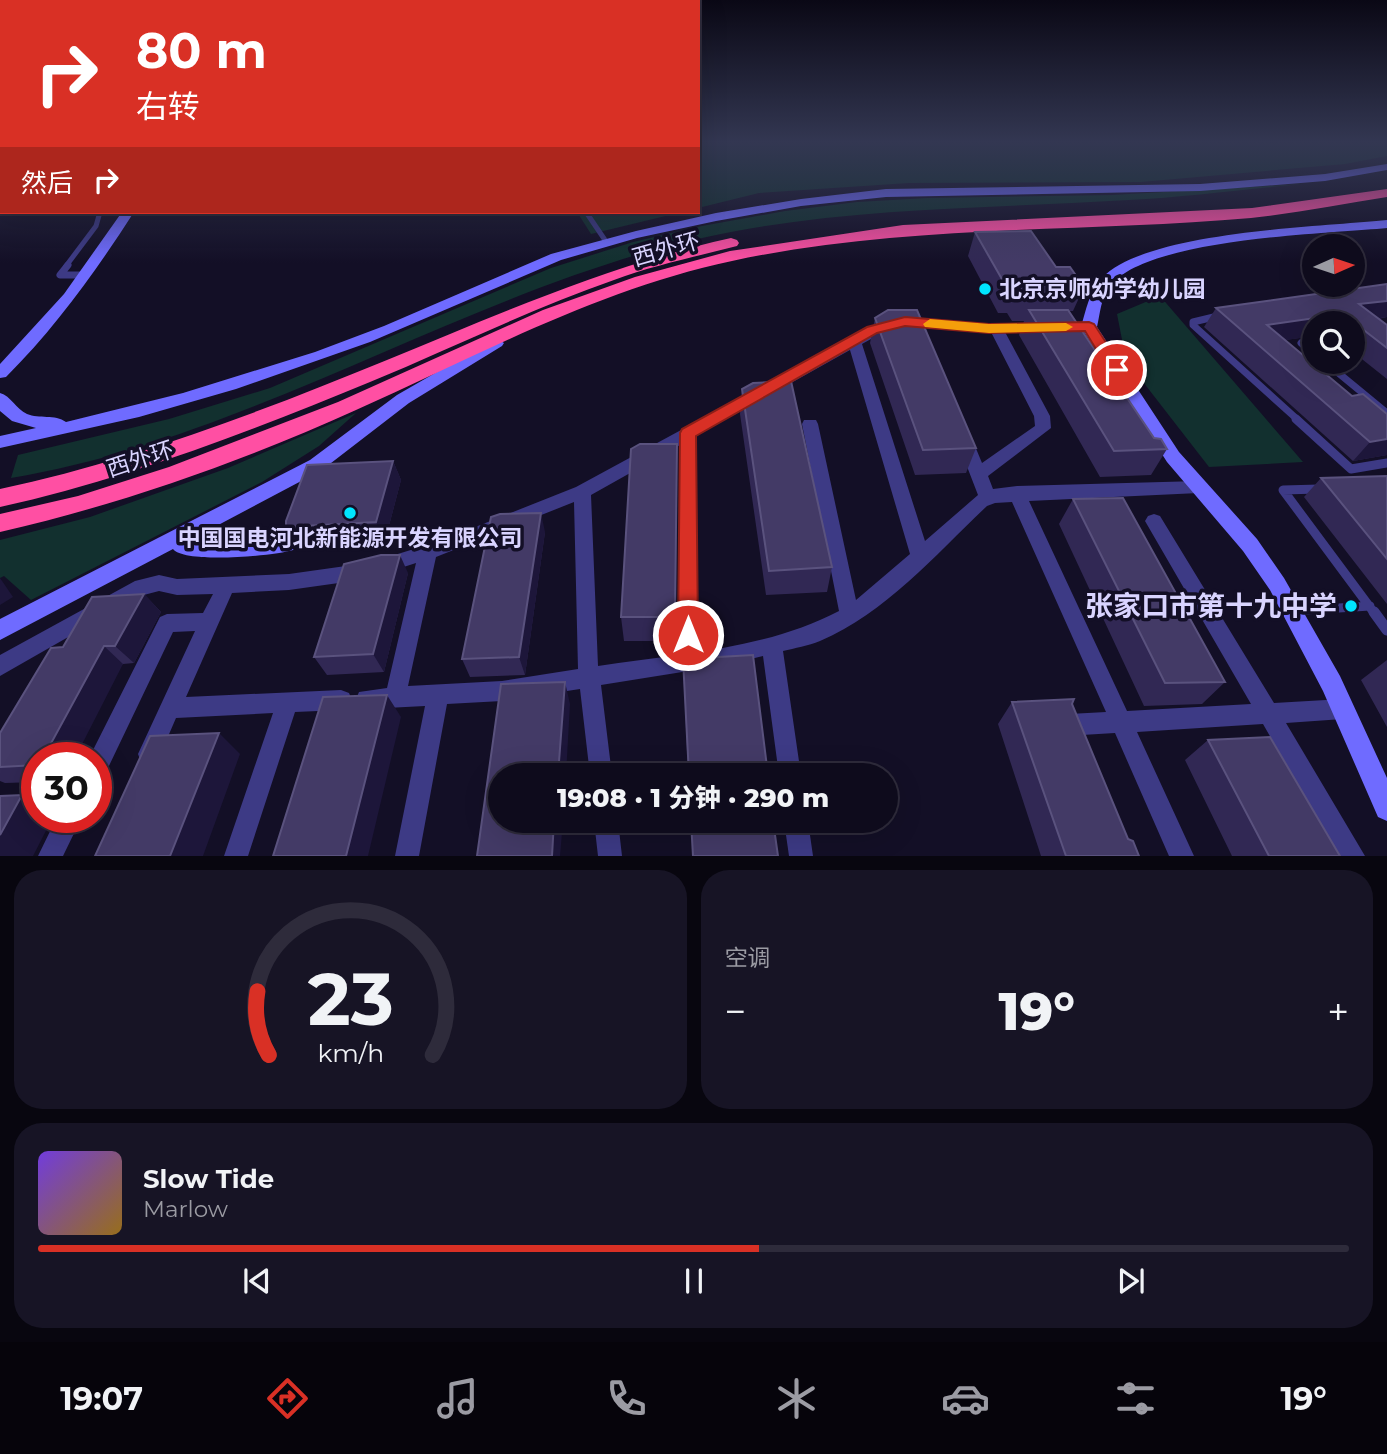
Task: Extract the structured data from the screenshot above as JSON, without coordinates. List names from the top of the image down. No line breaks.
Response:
{"streets":{"highway":["西外环"]},"places":["北京京师幼学幼儿园","中国国电河北新能源开发有限公司","张家口市第十九中学"],"north":"right","page":{"turn":["80 m","右转"],"then":"然后","limit":"30","trip":"19:08 · 1 分钟 · 290 m","tile":"空调","heat":["−","19°","+"],"song":["Slow Tide","Marlow"],"tabs":["19:07","19°"],"gauge":["23","km/h"]}}
